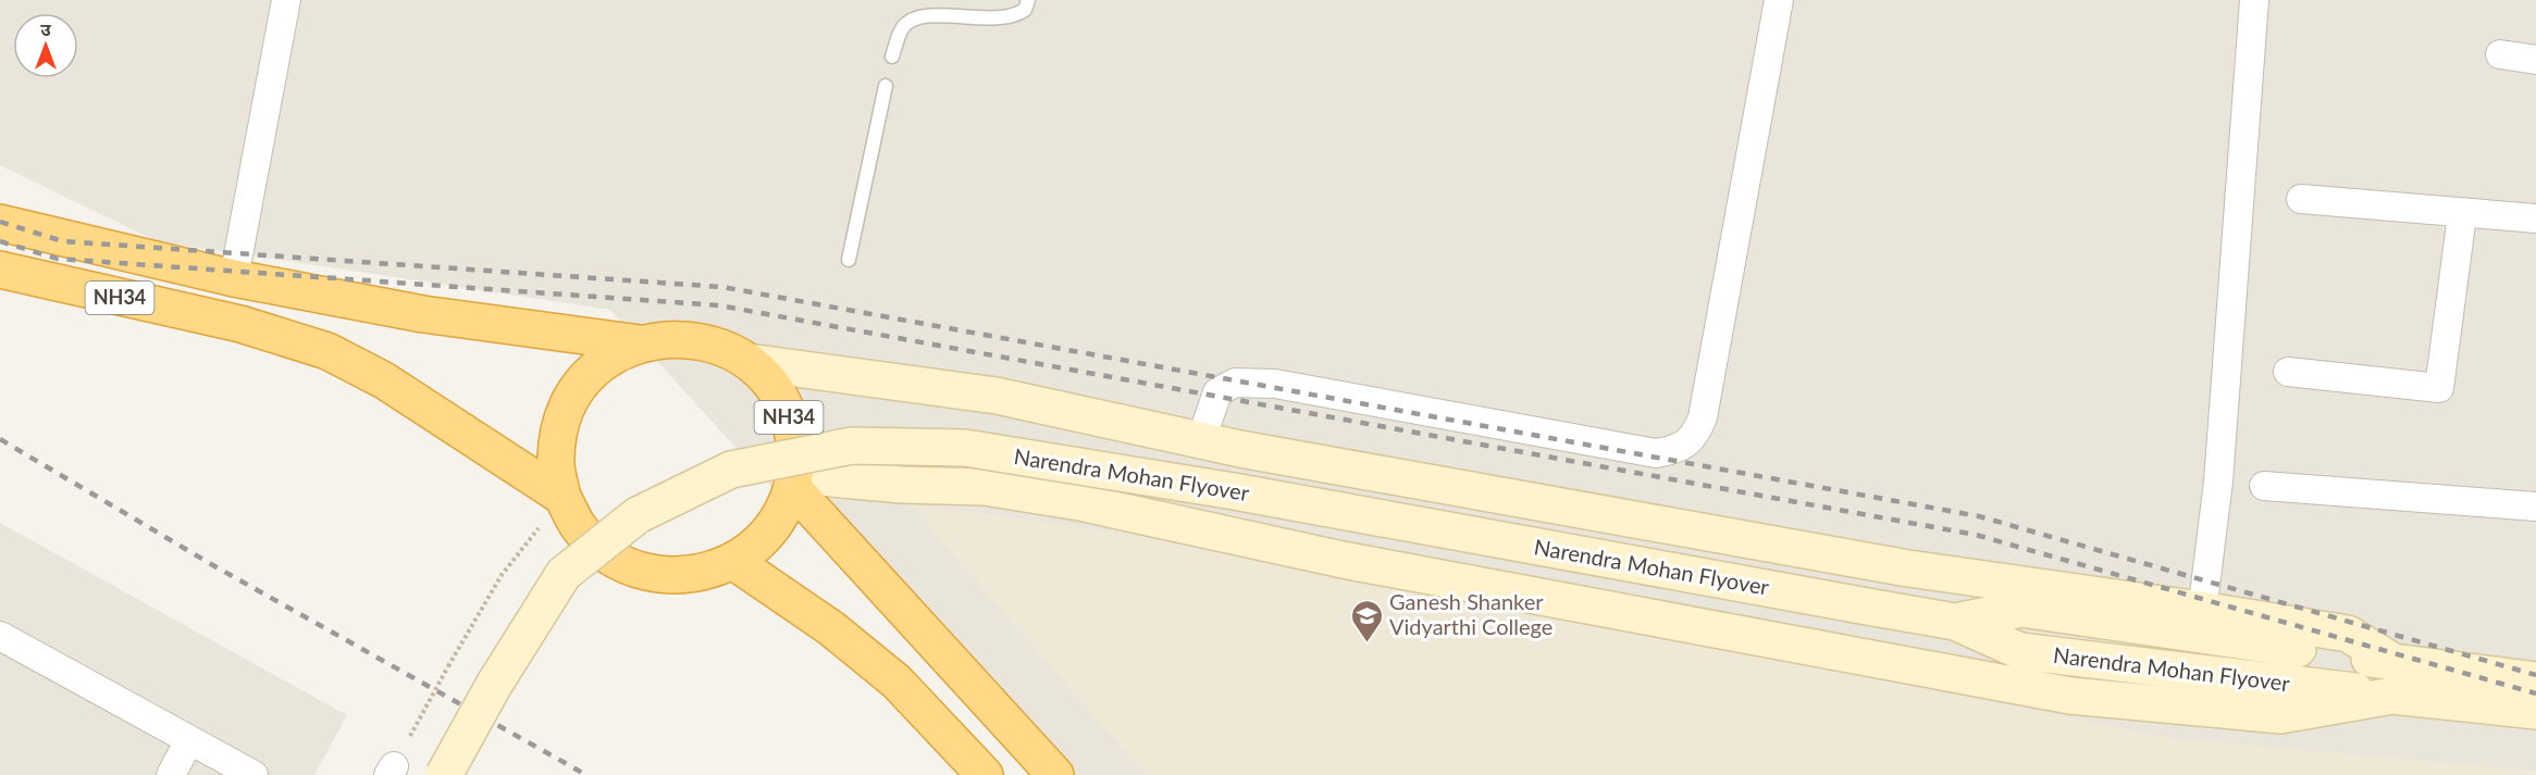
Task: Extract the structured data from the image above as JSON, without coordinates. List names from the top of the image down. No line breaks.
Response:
{"streets":{"highway":["NH34"],"main road":["Narendra Mohan Flyover"]},"places":{"school or university":["Ganesh Shanker Vidyarthi College"]},"north":"top"}
